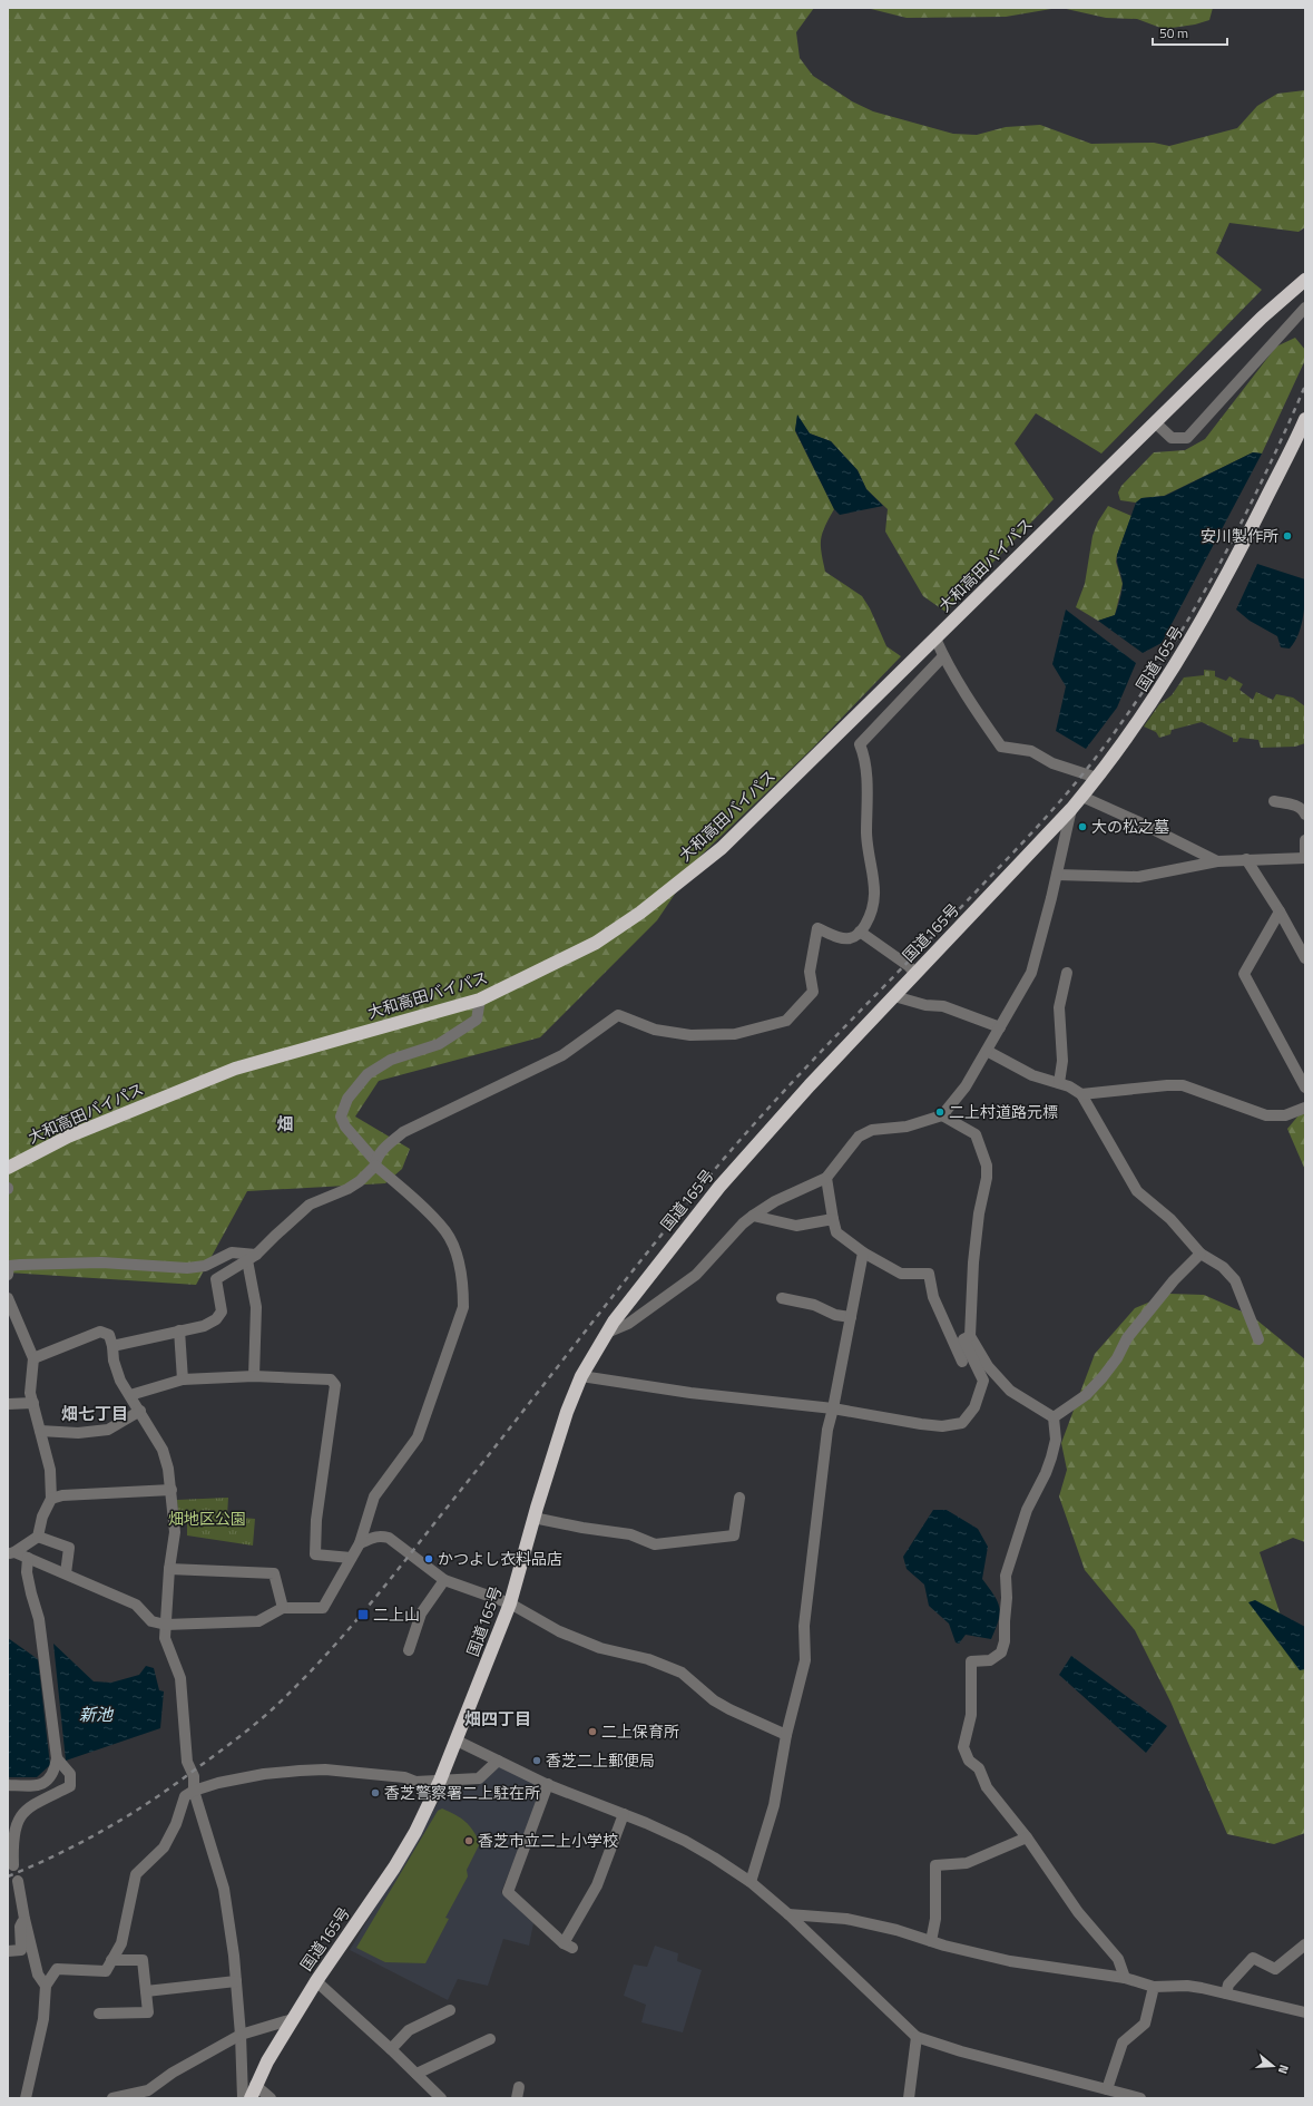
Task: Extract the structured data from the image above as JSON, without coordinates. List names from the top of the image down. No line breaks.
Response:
{"streets":{"highway":["大和高田バイパス","国道165号"]},"districts":["畑","畑七丁目","畑四丁目"],"water":["新池"],"parks":["畑地区公園"],"places":{"other":["安川製作所","大の松之墓","二上村道路元標","かつよし衣料品店","二上保育所","香芝二上郵便局","香芝警察署二上駐在所","香芝市立二上小学校"],"transit":["二上山"]},"scale_bar":"50 m","north":"right"}
